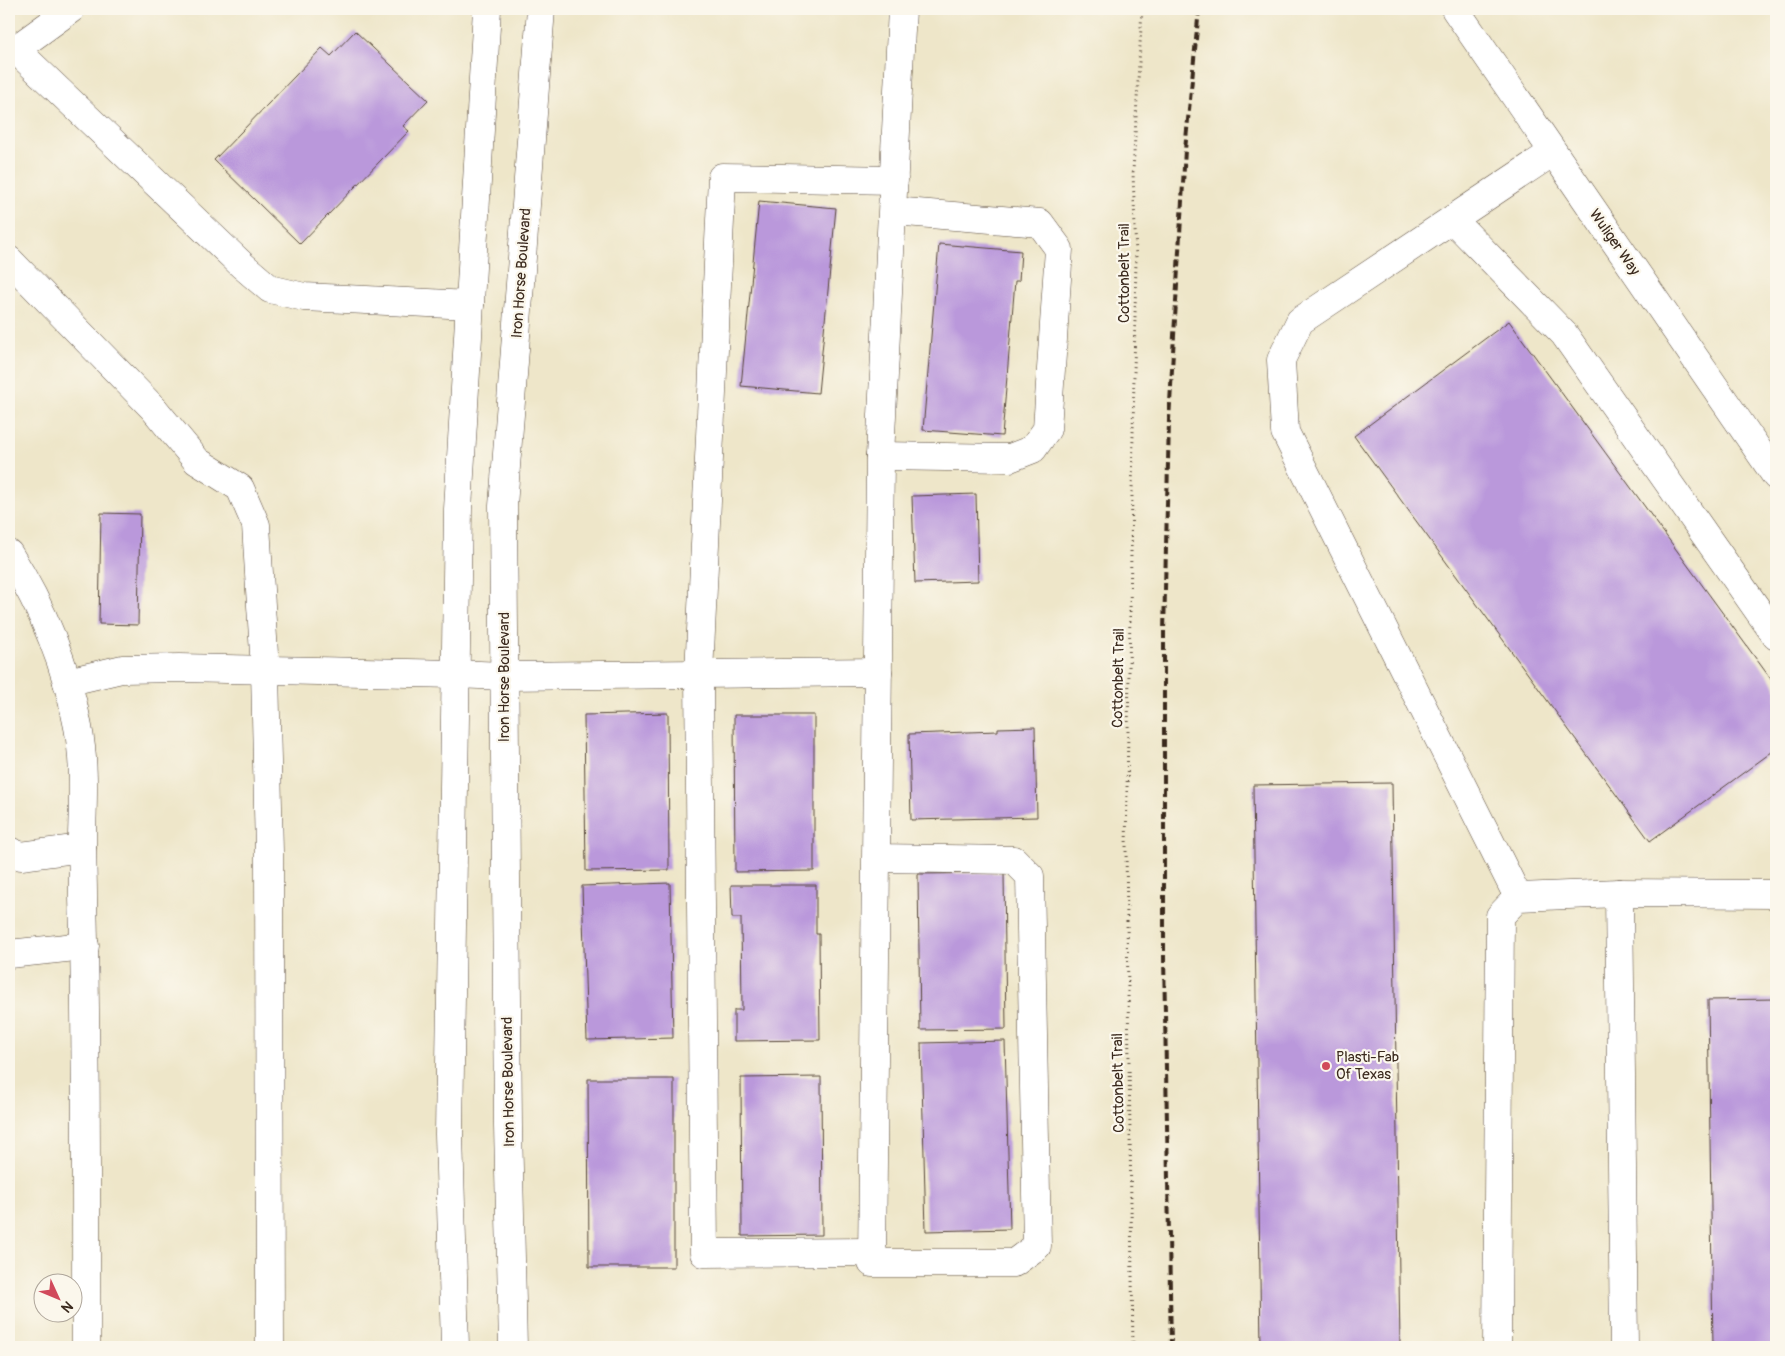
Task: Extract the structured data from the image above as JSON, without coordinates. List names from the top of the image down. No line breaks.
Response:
{"streets":{"street":["Wuliger Way","Iron Horse Boulevard"],"path":["Cottonbelt Trail"]},"places":["Plasti-Fab Of Texas"],"north":"bottom right"}
